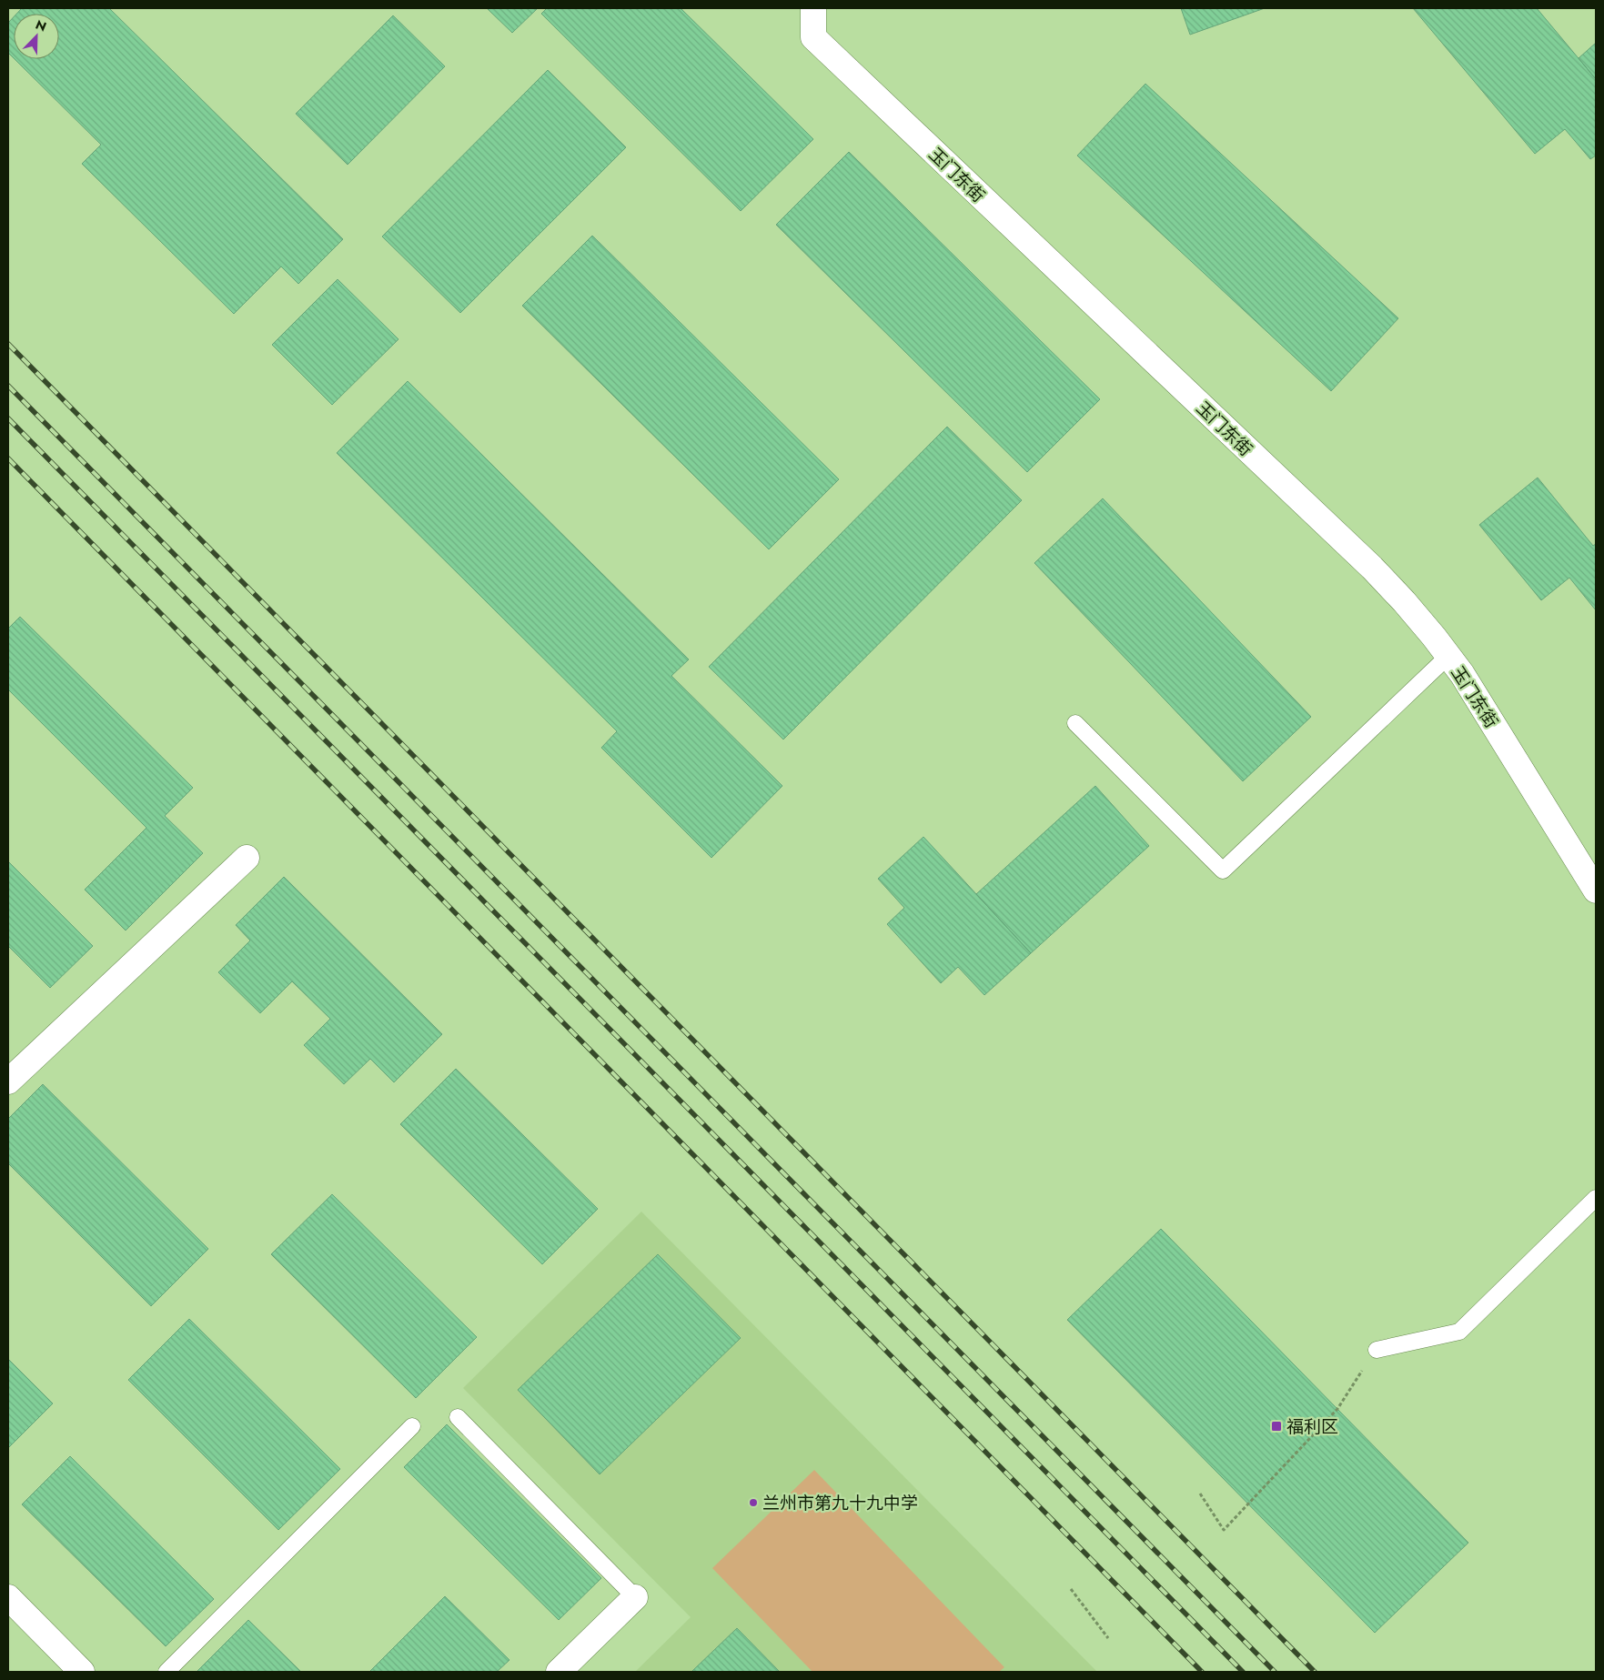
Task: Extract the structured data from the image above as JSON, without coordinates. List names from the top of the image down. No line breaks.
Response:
{"streets":{"street":["玉门东街"]},"places":{"transit":["福利区"],"other":["兰州市第九十九中学"]},"north":"top right"}
